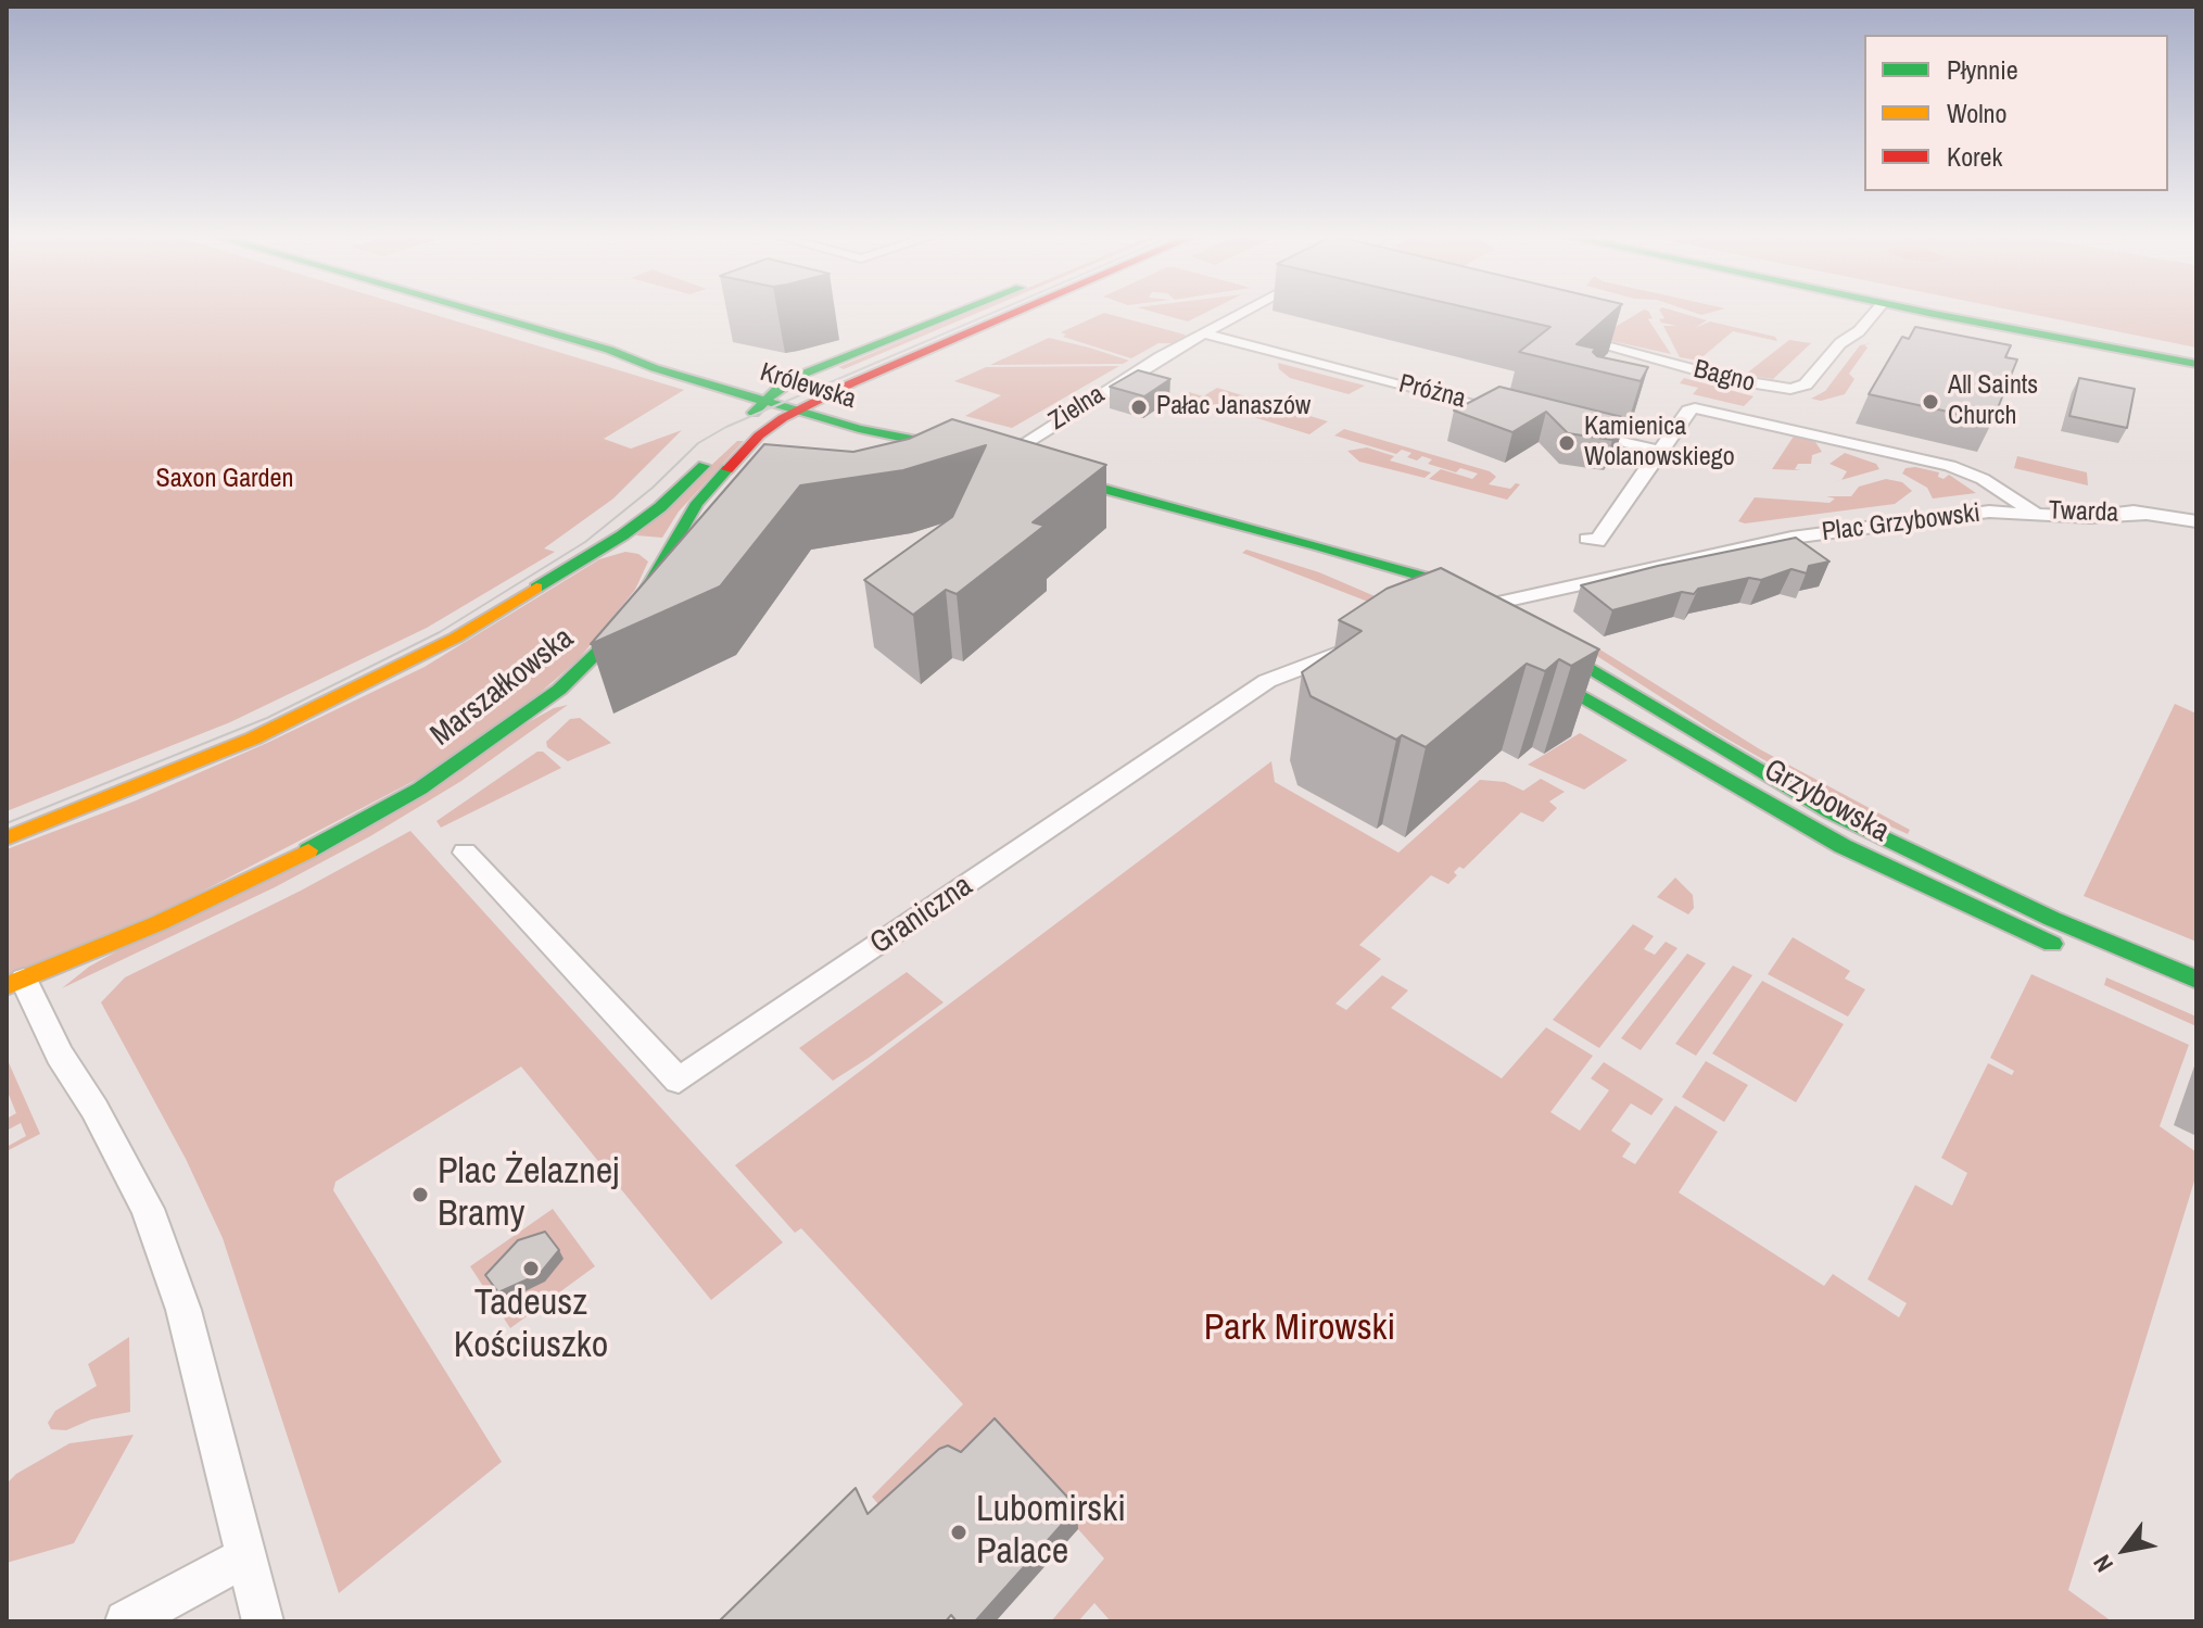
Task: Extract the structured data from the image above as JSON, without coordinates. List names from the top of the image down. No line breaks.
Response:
{"streets":{"street":["Bagno","Królewska","Próżna","Zielna","Twarda","Plac Grzybowski","Marszałkowska","Grzybowska","Graniczna"]},"crossings":[["Królewska","Zielna"],["Królewska","Plac Grzybowski"],["Królewska","Marszałkowska"],["Próżna","Zielna"],["Twarda","Plac Grzybowski"]],"parks":["Saxon Garden","Park Mirowski"],"places":["All Saints Church","Pałac Janaszów","Kamienica Wolanowskiego","Plac Żelaznej Bramy","Tadeusz Kościuszko","Lubomirski Palace"],"legend":["Płynnie","Wolno","Korek"],"north":"bottom left"}
